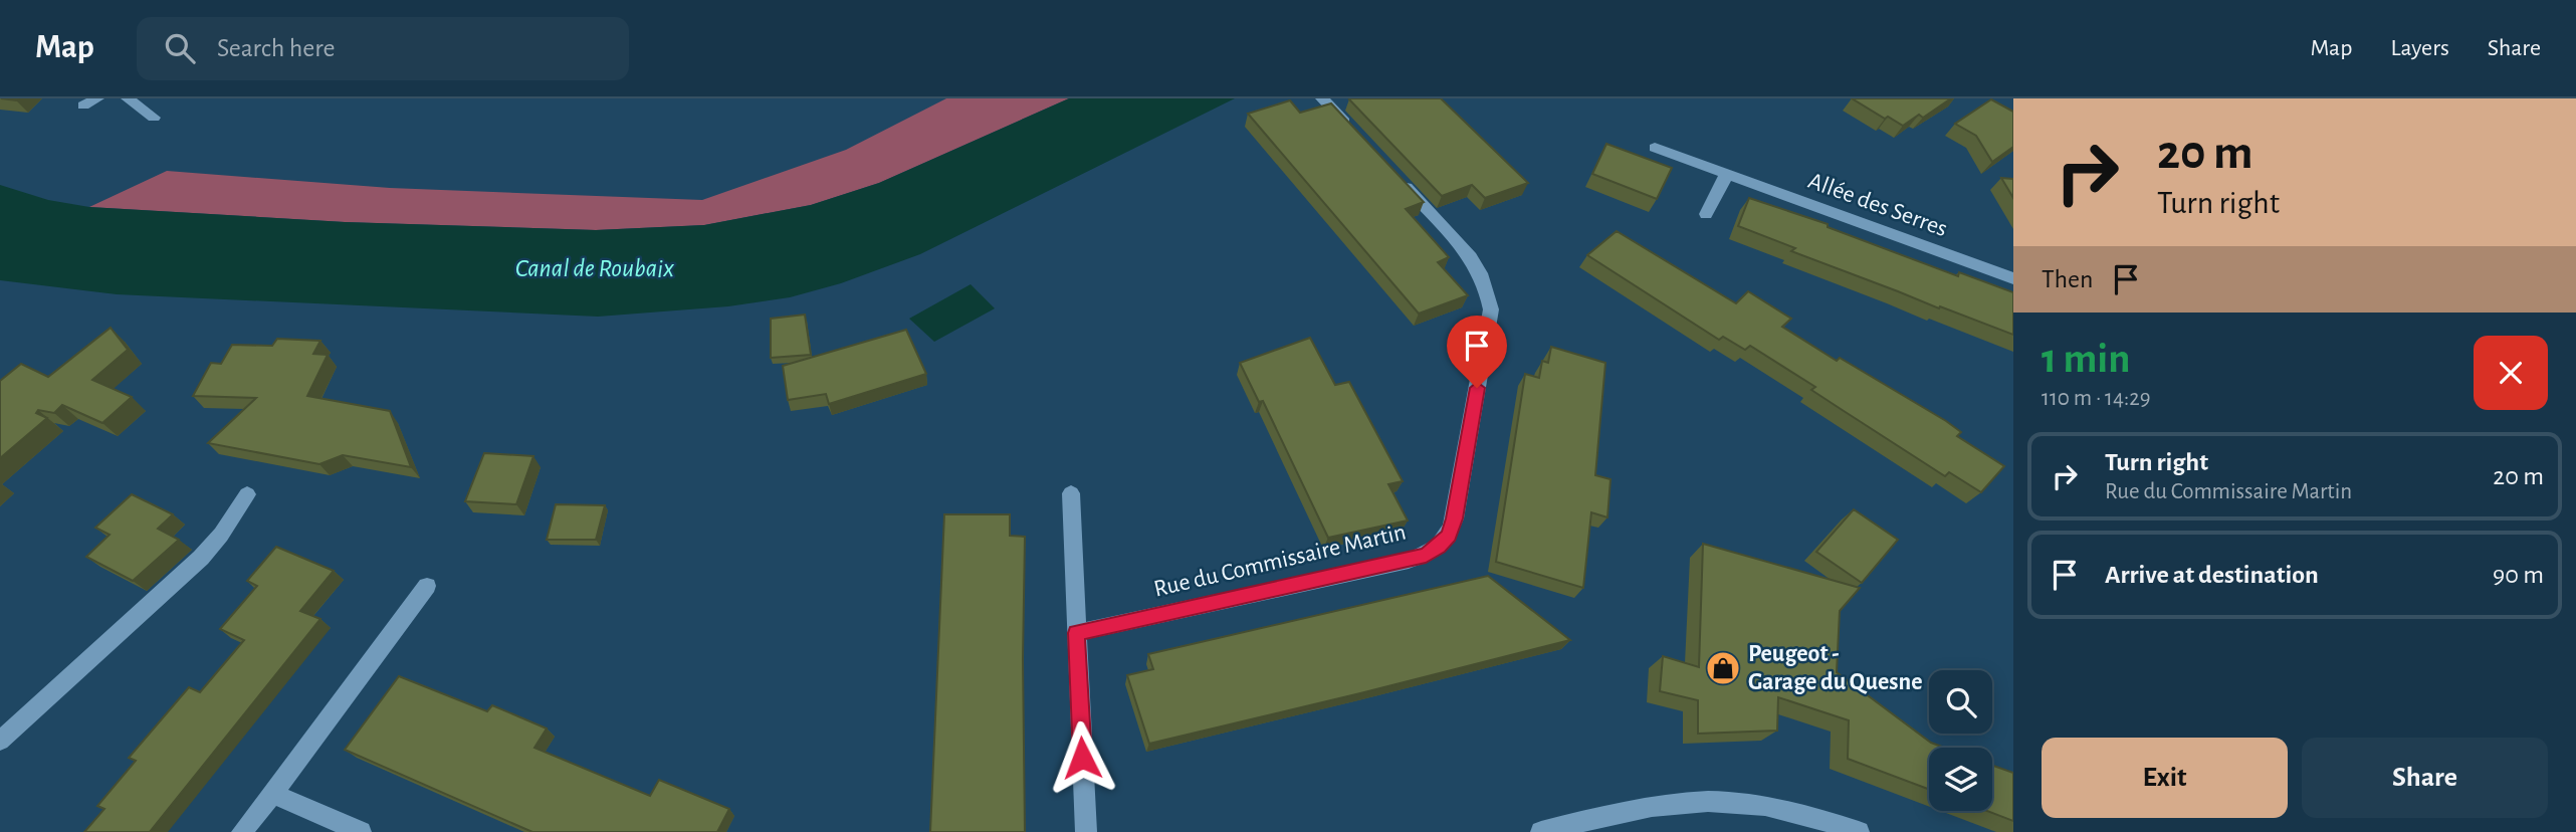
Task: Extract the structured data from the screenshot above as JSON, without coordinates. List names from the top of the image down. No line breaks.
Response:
{"streets":{"street":["Allée des Serres","Rue du Commissaire Martin"]},"water":["Canal de Roubaix"],"places":{"shop":["Peugeot - Garage du Quesne"]},"page":{"header":"Map","search":"Search here","nav":["Map","Layers","Share"],"turn":["20 m","Turn right"],"then":"Then","heading":["1 min","110 m · 14:29"],"list":[{"name":"Turn right","note":"Rue du Commissaire Martin","value":"20 m"},{"name":"Arrive at destination","value":"90 m"}],"buttons":["Exit","Share"]}}
